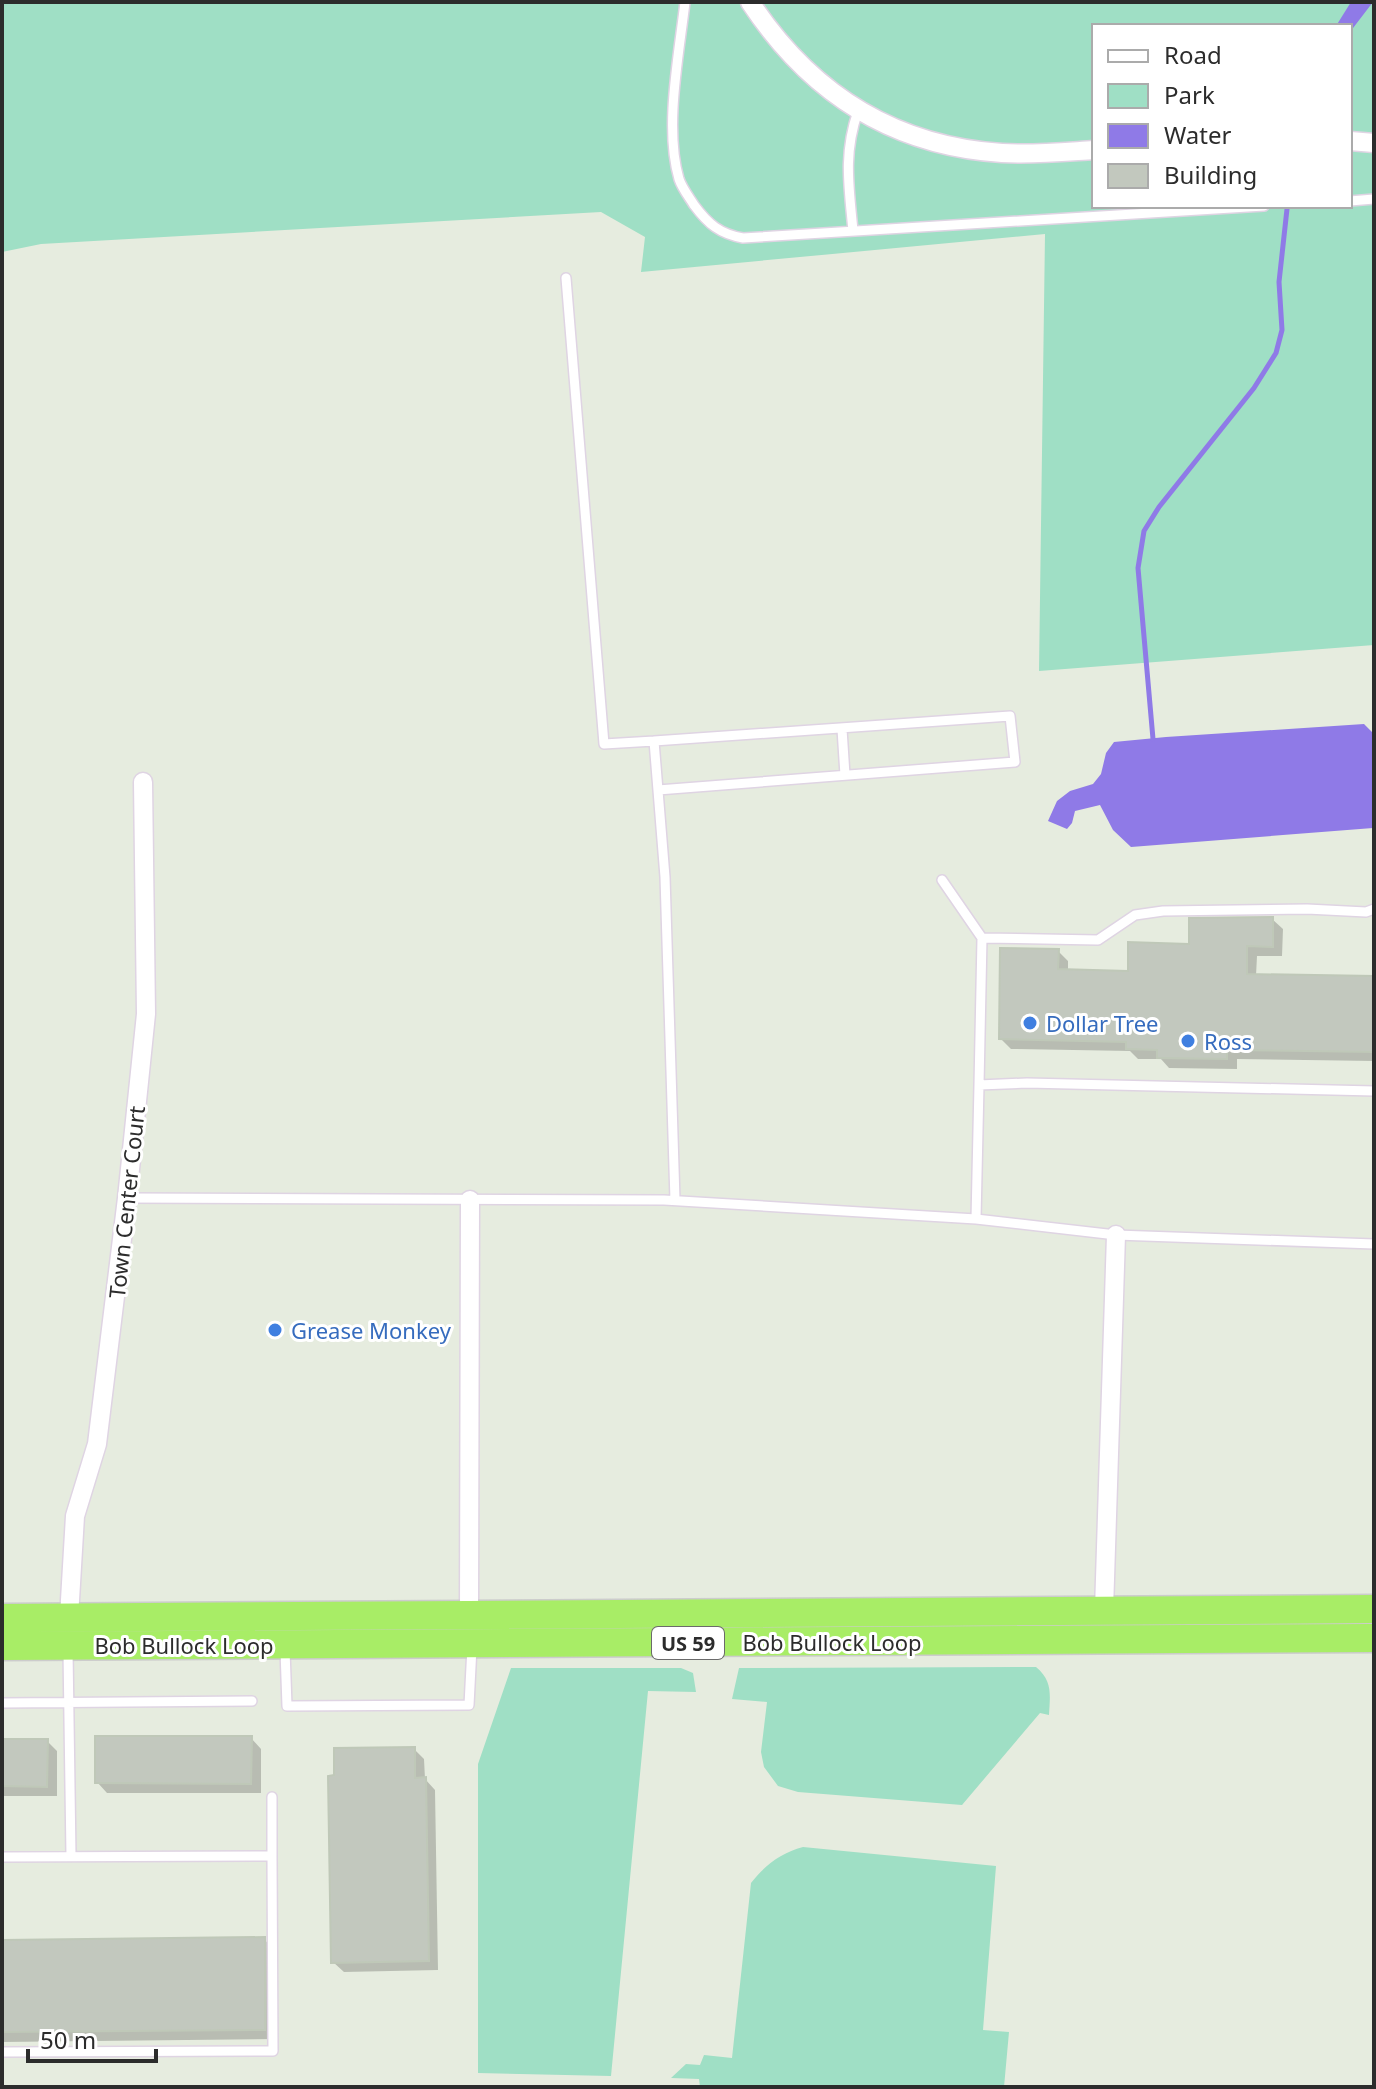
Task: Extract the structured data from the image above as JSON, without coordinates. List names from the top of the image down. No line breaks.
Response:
{"streets":{"highway":["Bob Bullock Loop","US 59"],"street":["Town Center Court"]},"crossings":[["Town Center Court","Bob Bullock Loop"]],"places":["Dollar Tree","Ross","Grease Monkey"],"legend":["Road","Park","Water","Building"],"scale_bar":"50 m"}
